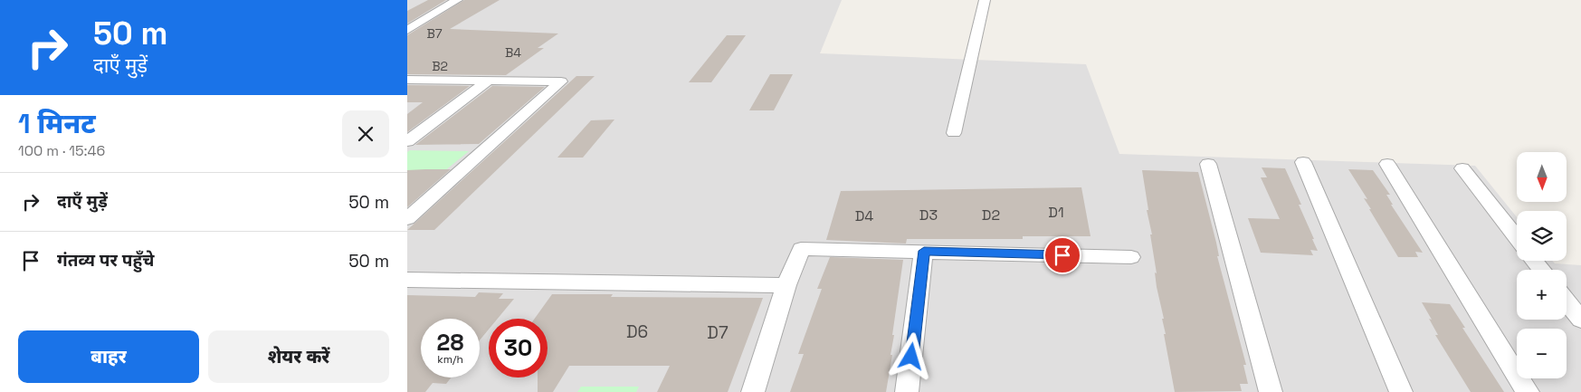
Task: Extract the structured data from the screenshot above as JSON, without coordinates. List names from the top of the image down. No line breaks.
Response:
{"house_numbers":["B7","B4","B2","D1","D3","D2","D4","D6","D7"],"north":"bottom","page":{"turn":["50 m","दाएँ मुड़ें"],"heading":["1 मिनट","100 m · 15:46"],"map_buttons":["+","−"],"list":[{"name":"दाएँ मुड़ें","value":"50 m"},{"name":"गंतव्य पर पहुँचे","value":"50 m"}],"speed":"28 km/h","limit":"30","buttons":["बाहर","शेयर करें"]}}
